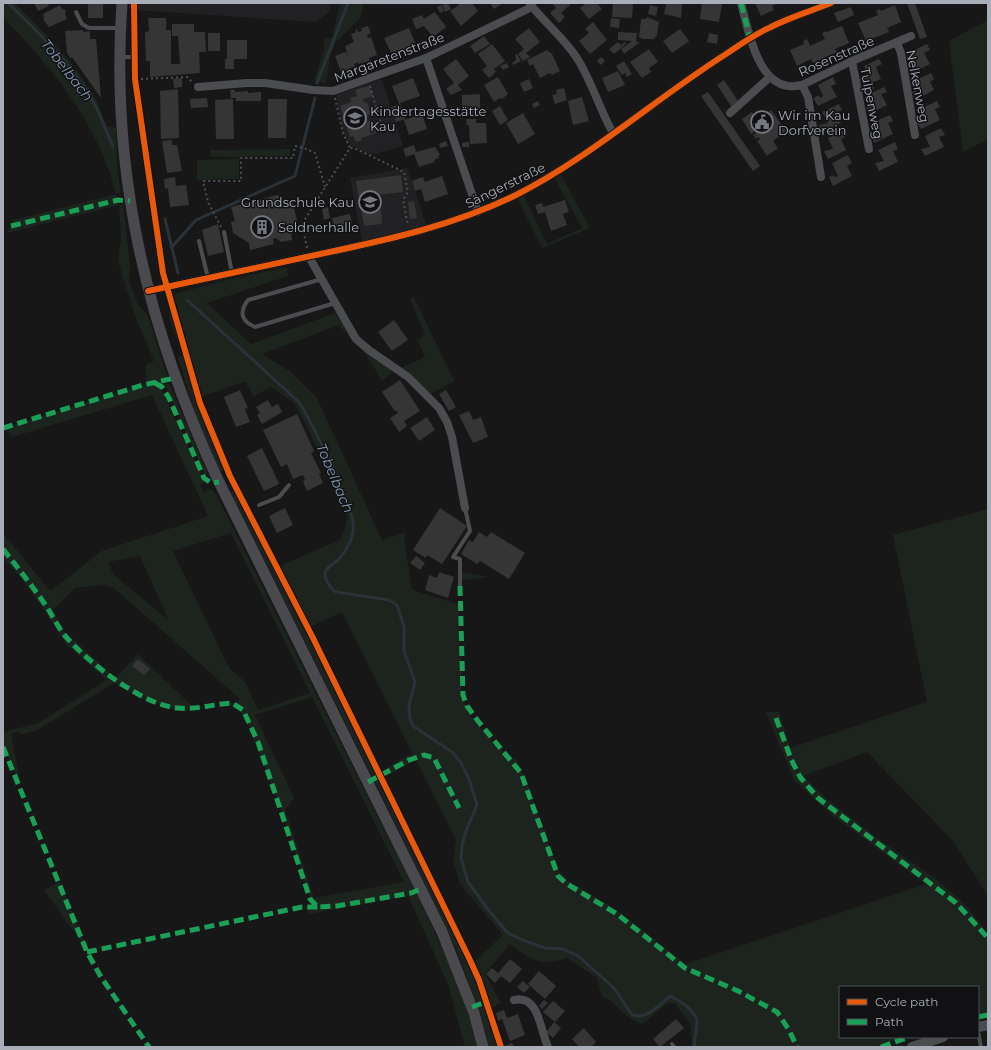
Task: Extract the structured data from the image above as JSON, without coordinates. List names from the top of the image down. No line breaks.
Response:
{"streets":{"street":["Rosenstraße","Margaretenstraße","Nelkenweg","Tulpenweg","Sängerstraße"]},"crossings":[["Rosenstraße","Nelkenweg"],["Rosenstraße","Tulpenweg"]],"water":["Tobelbach"],"places":{"school or university":["Kindertagesstätte Kau","Grundschule Kau"],"public building":["Wir im Kau Dorfverein"],"building":["Seldnerhalle"]},"legend":["Cycle path","Path"]}
